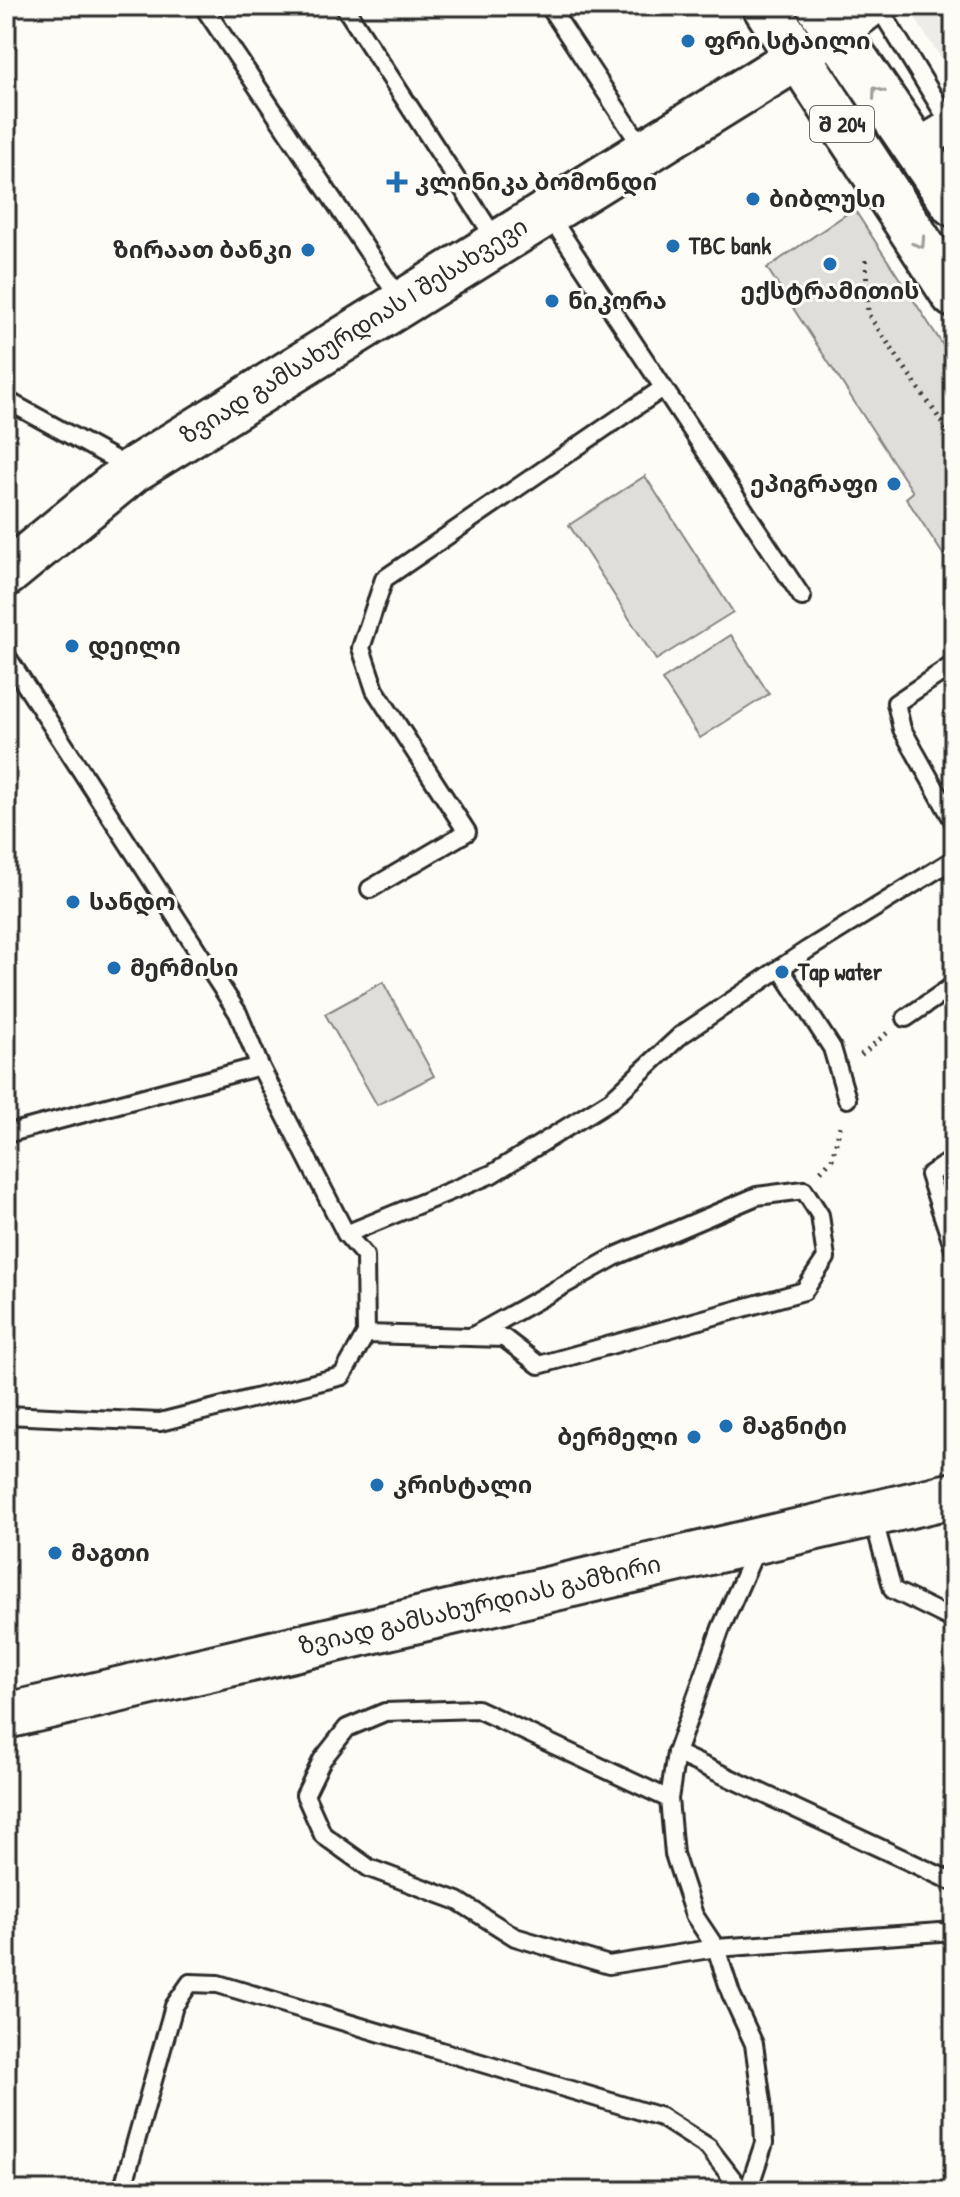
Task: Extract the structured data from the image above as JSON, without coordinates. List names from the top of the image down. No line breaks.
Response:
{"streets":{"main road":["შ 204","ზვიად გამსახურდიას I შესახვევი","ზვიად გამსახურდიას გამზირი"]},"crossings":[["შ 204","ზვიად გამსახურდიას I შესახვევი"]],"places":{"other":["ფრი სტაილი","ბიბლუსი","TBC bank","ზირაათ ბანკი","ექსტრამითის","ნიკორა","ეპიგრაფი","დეილი","სანდო","მერმისი","Tap water","მაგნიტი","ბერმელი","კრისტალი","მაგთი"],"health":["კლინიკა ბომონდი"]}}
